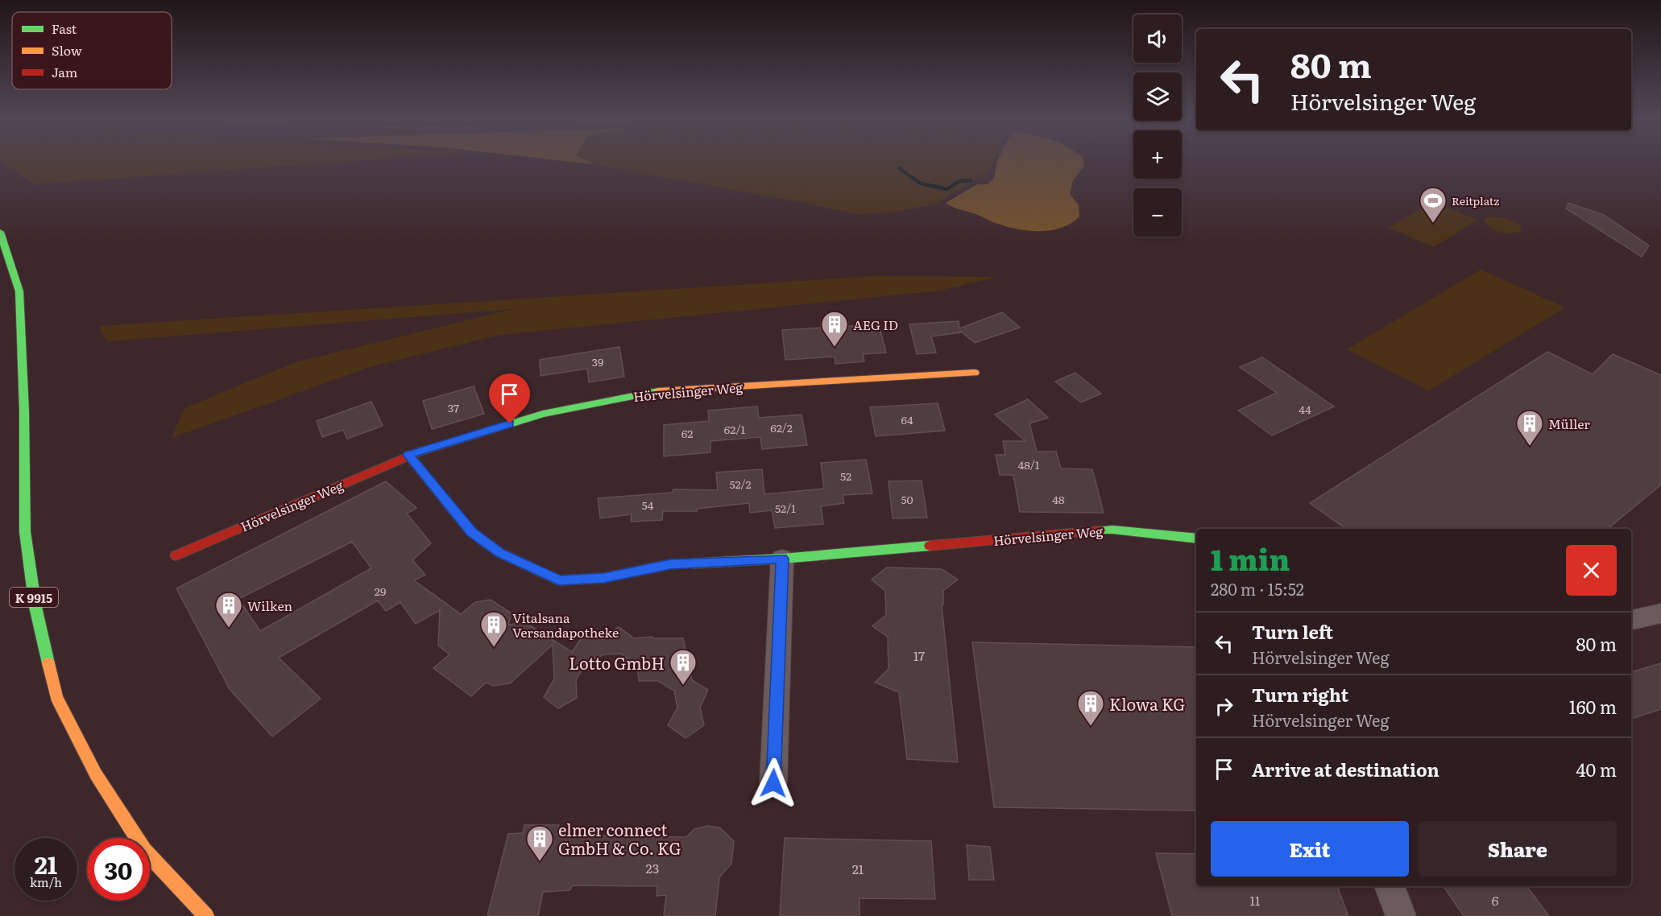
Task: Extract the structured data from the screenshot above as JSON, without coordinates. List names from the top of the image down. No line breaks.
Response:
{"streets":{"street":["Hörvelsinger Weg","K 9915"]},"places":{"sports":["Reitplatz"],"building":["AEG ID","Müller","Wilken","Vitalsana Versandapotheke","Lotto GmbH","Klowa KG","elmer connect GmbH & Co. KG"]},"house_numbers":["39","37","44","64","62/2","62/1","62","48/1","52","52/2","50","48","54","52/1","29","17","23","21","11","6"],"legend":["Fast","Slow","Jam"],"page":{"map_buttons":["+","−"],"turn":["80 m","Hörvelsinger Weg"],"heading":["1 min","280 m · 15:52"],"list":[{"name":"Turn left","note":"Hörvelsinger Weg","value":"80 m"},{"name":"Turn right","note":"Hörvelsinger Weg","value":"160 m"},{"name":"Arrive at destination","value":"40 m"}],"buttons":["Exit","Share"],"speed":"21 km/h","limit":"30"}}
